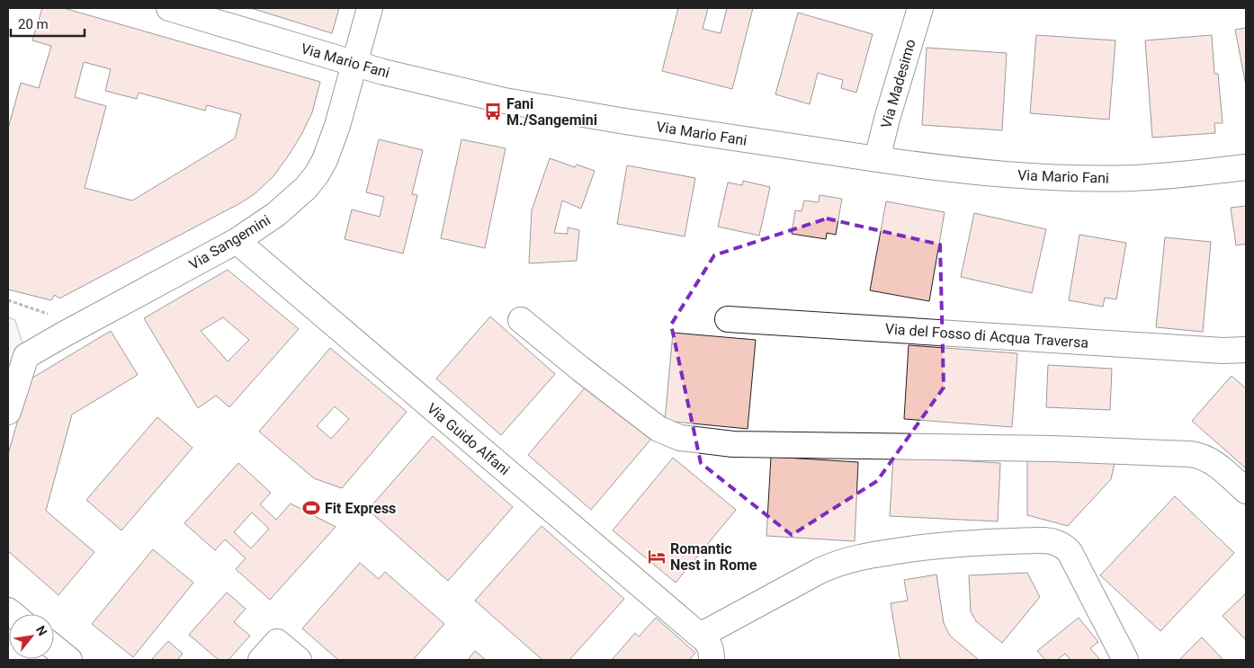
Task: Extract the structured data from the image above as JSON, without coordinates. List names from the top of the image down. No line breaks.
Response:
{"streets":{"street":["Via Mario Fani","Via Madesimo","Via Sangemini","Via del Fosso di Acqua Traversa","Via Guido Alfani"]},"crossings":[["Via Mario Fani","Via Madesimo"],["Via Mario Fani","Via Sangemini"],["Via Sangemini","Via Guido Alfani"]],"places":{"bus stop":["Fani M./Sangemini"],"sports":["Fit Express"],"hotel":["Romantic Nest in Rome"]},"scale_bar":"20 m","north":"top right"}
